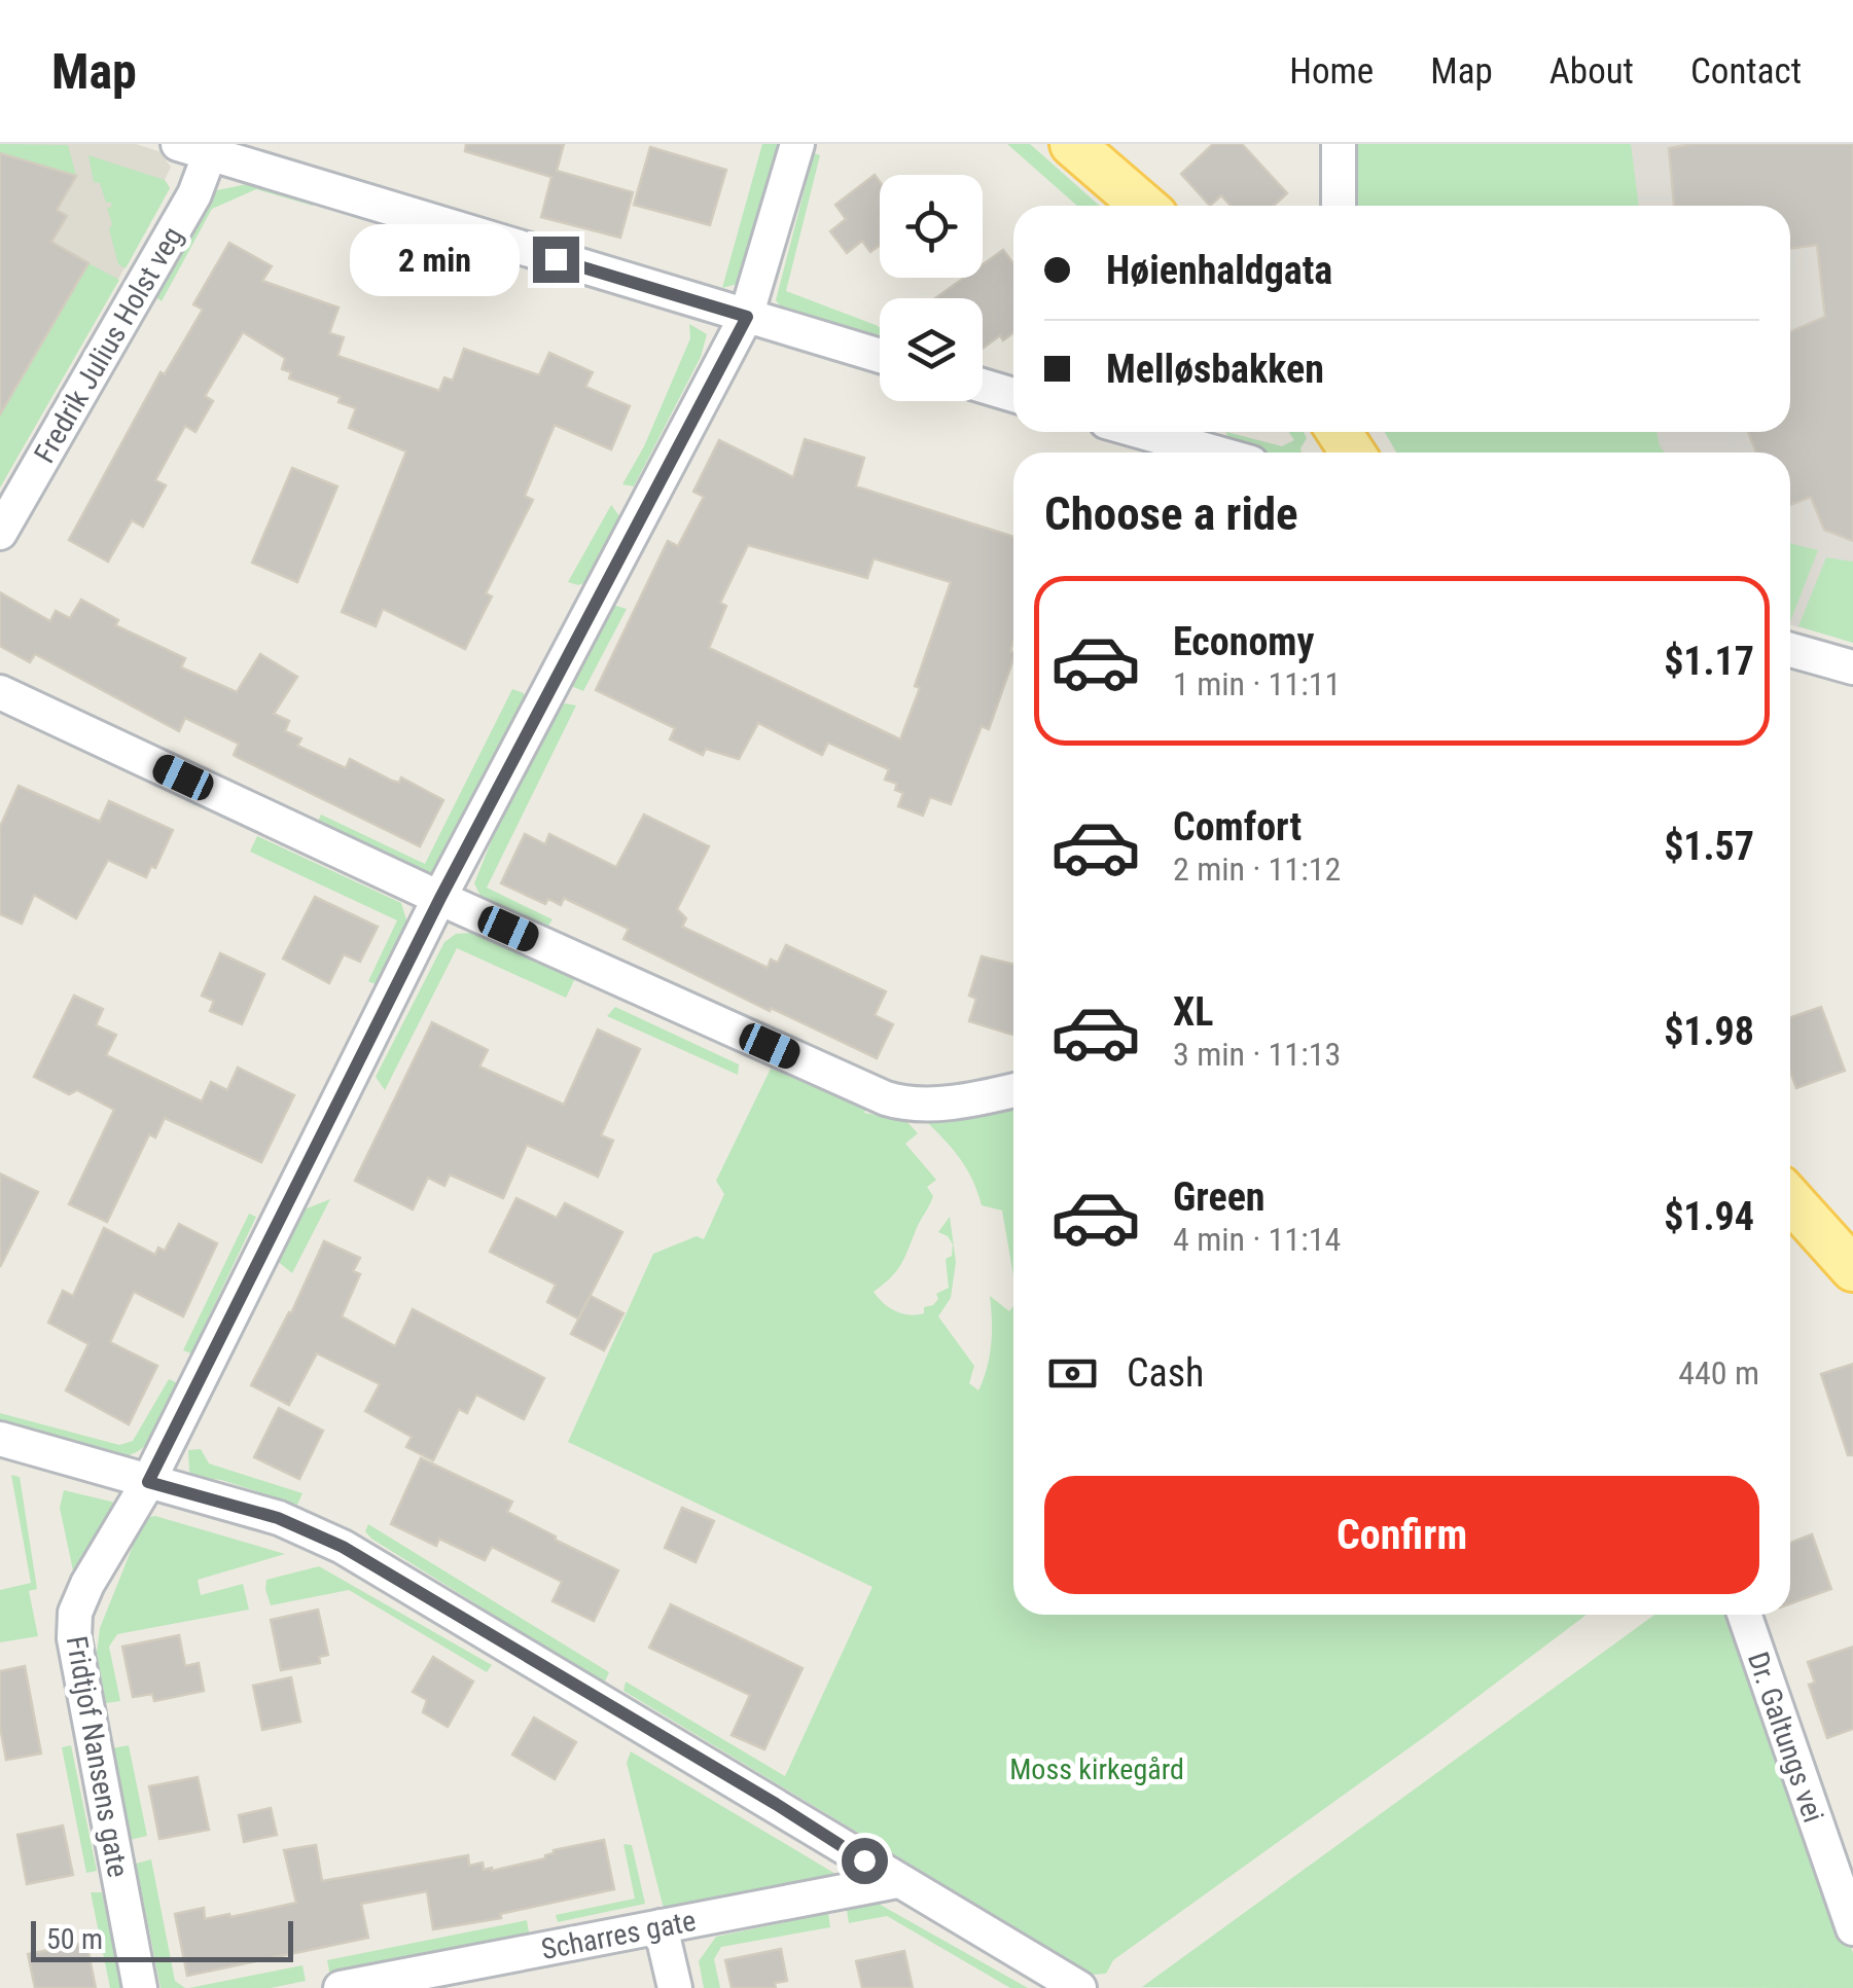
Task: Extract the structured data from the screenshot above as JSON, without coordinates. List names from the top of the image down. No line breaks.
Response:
{"streets":{"street":["Fredrik Julius Holst veg","Dr. Galtungs vei","Fridtjof Nansens gate","Scharres gate"]},"parks":["Moss kirkegård"],"scale_bar":"50 m","page":{"header":"Map","nav":["Home","Map","About","Contact"],"banner":["Høienhaldgata","Melløsbakken"],"bubble":"2 min","heading":"Choose a ride","list":[{"name":"Economy","note":"1 min · 11:11","value":"$1.17"},{"name":"Comfort","note":"2 min · 11:12","value":"$1.57"},{"name":"XL","note":"3 min · 11:13","value":"$1.98"},{"name":"Green","note":"4 min · 11:14","value":"$1.94"}],"pay":["Cash","440 m"],"buttons":"Confirm","scale":"50 m"}}
